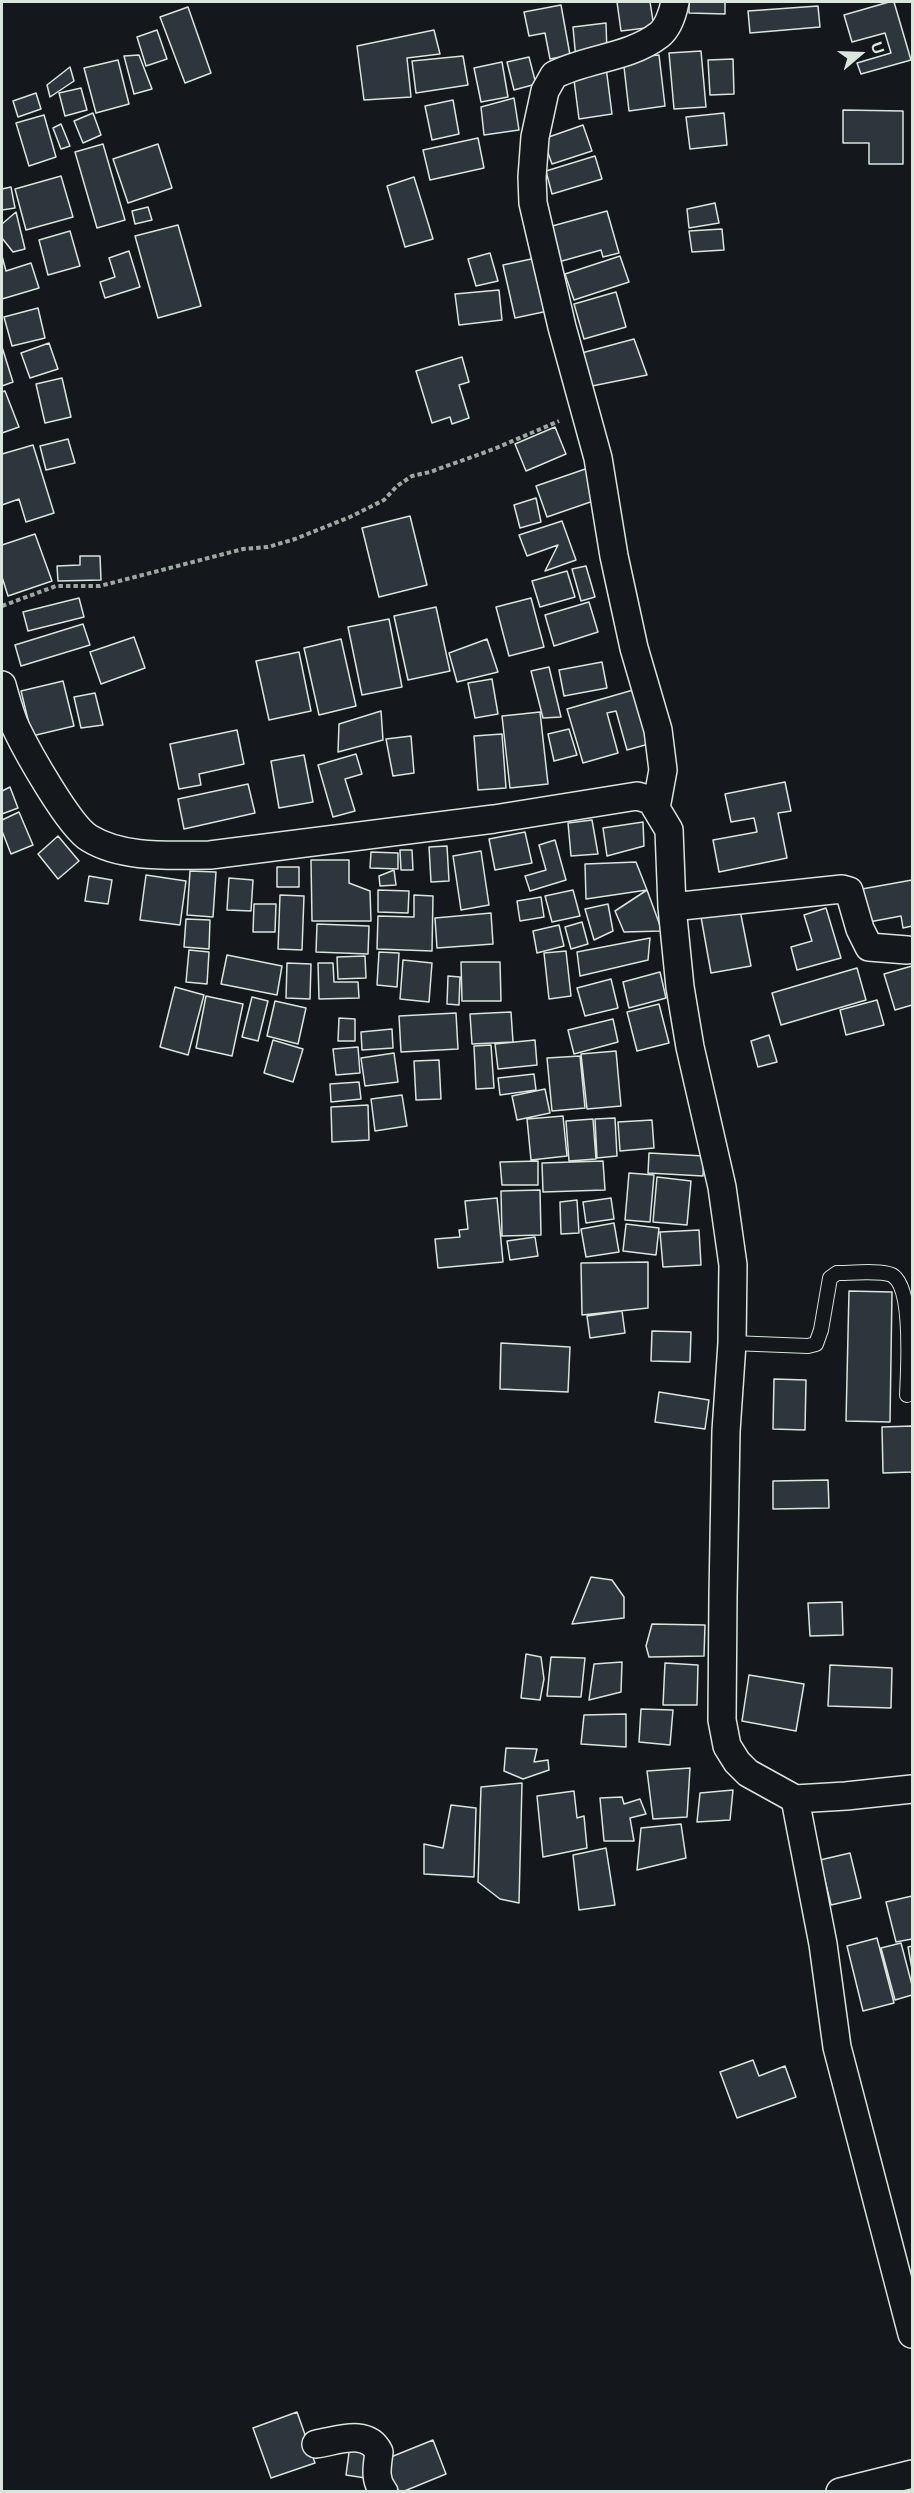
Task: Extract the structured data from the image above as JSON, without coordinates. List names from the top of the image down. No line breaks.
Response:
{"north":"right"}
